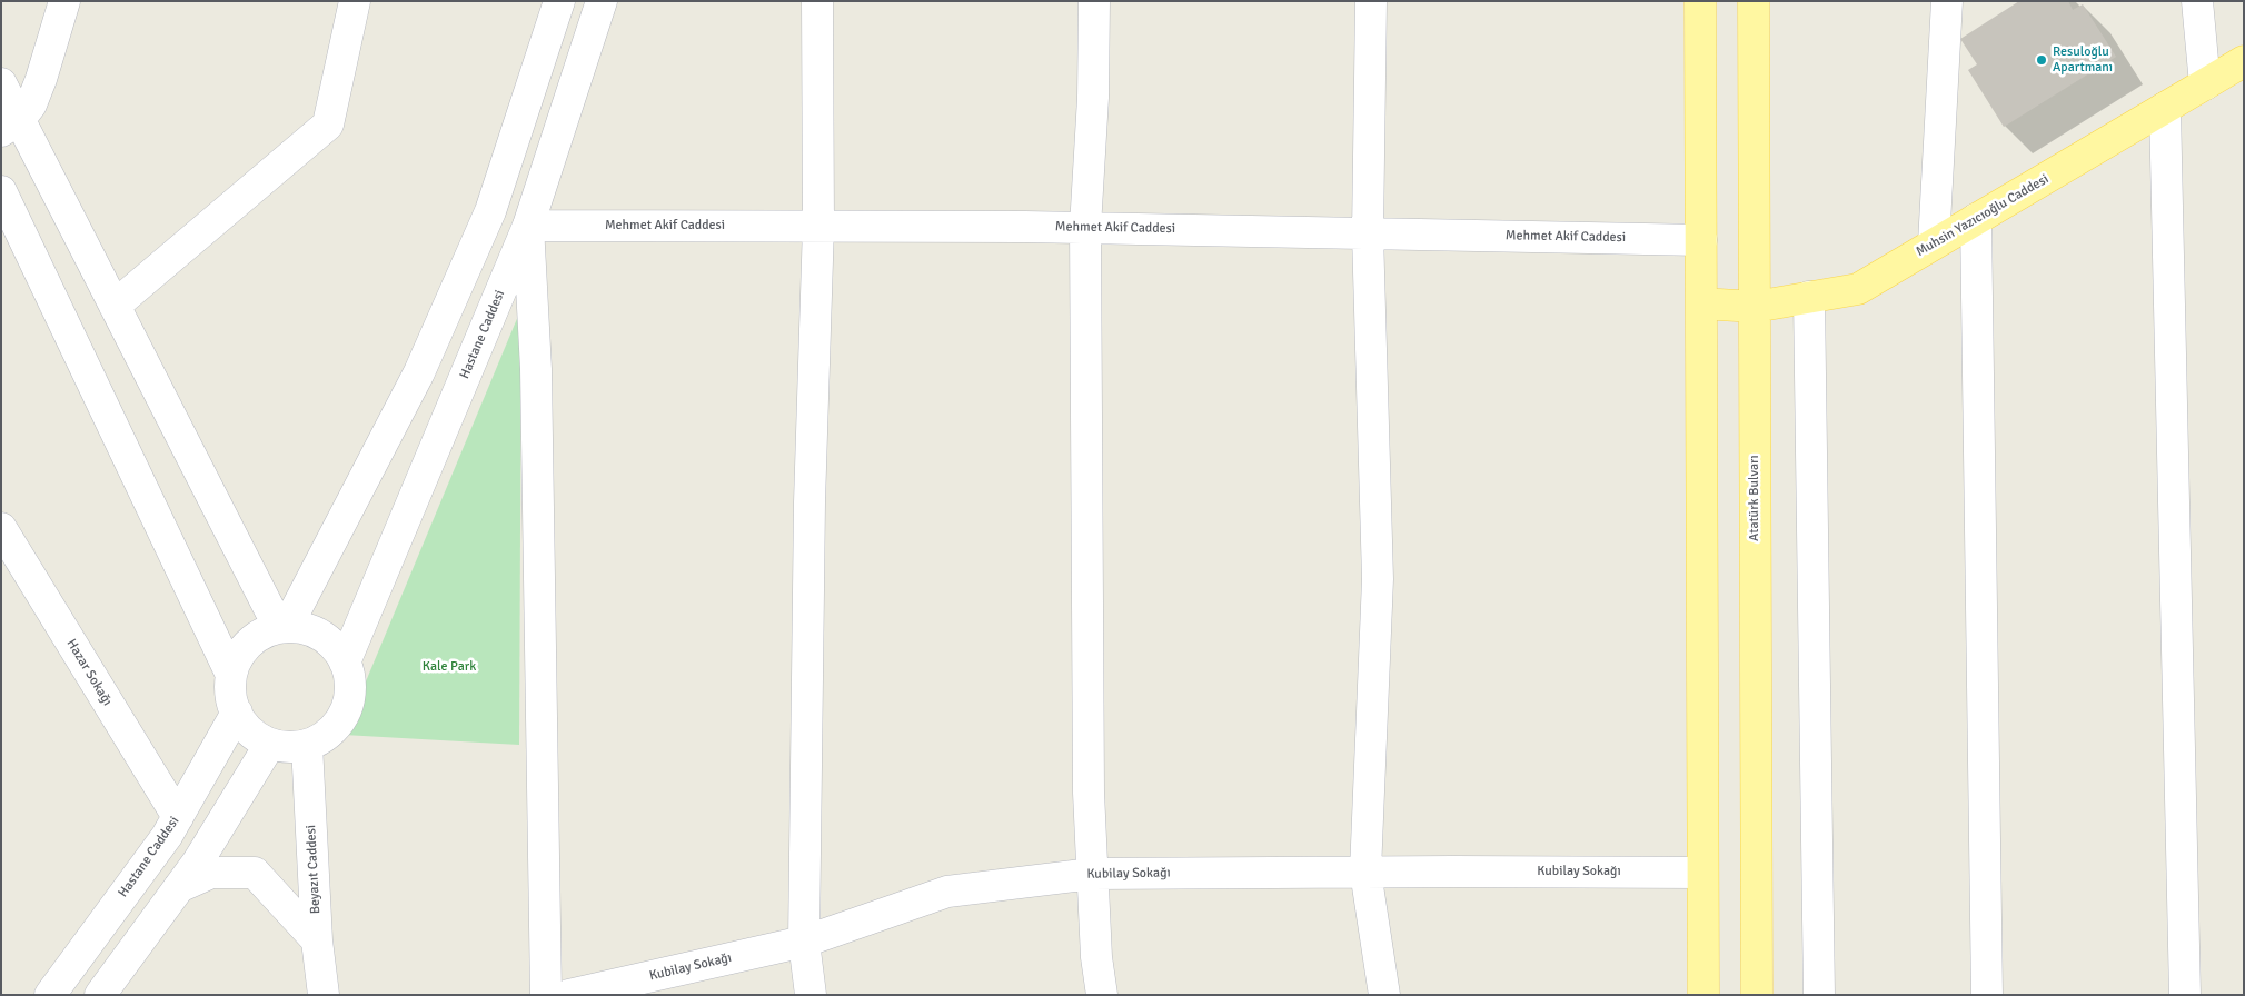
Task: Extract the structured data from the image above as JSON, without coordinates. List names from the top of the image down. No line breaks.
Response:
{"streets":{"main road":["Muhsin Yazıcıoğlu Caddesi","Atatürk Bulvarı"],"street":["Mehmet Akif Caddesi","Hastane Caddesi","Hazar Sokağı","Beyazıt Caddesi","Kubilay Sokağı"]},"crossings":[["Muhsin Yazıcıoğlu Caddesi","Atatürk Bulvarı"],["Mehmet Akif Caddesi","Hastane Caddesi"],["Hastane Caddesi","Hazar Sokağı"],["Hastane Caddesi","Beyazıt Caddesi"]],"parks":["Kale Park"],"places":["Resuloğlu Apartmanı"]}
